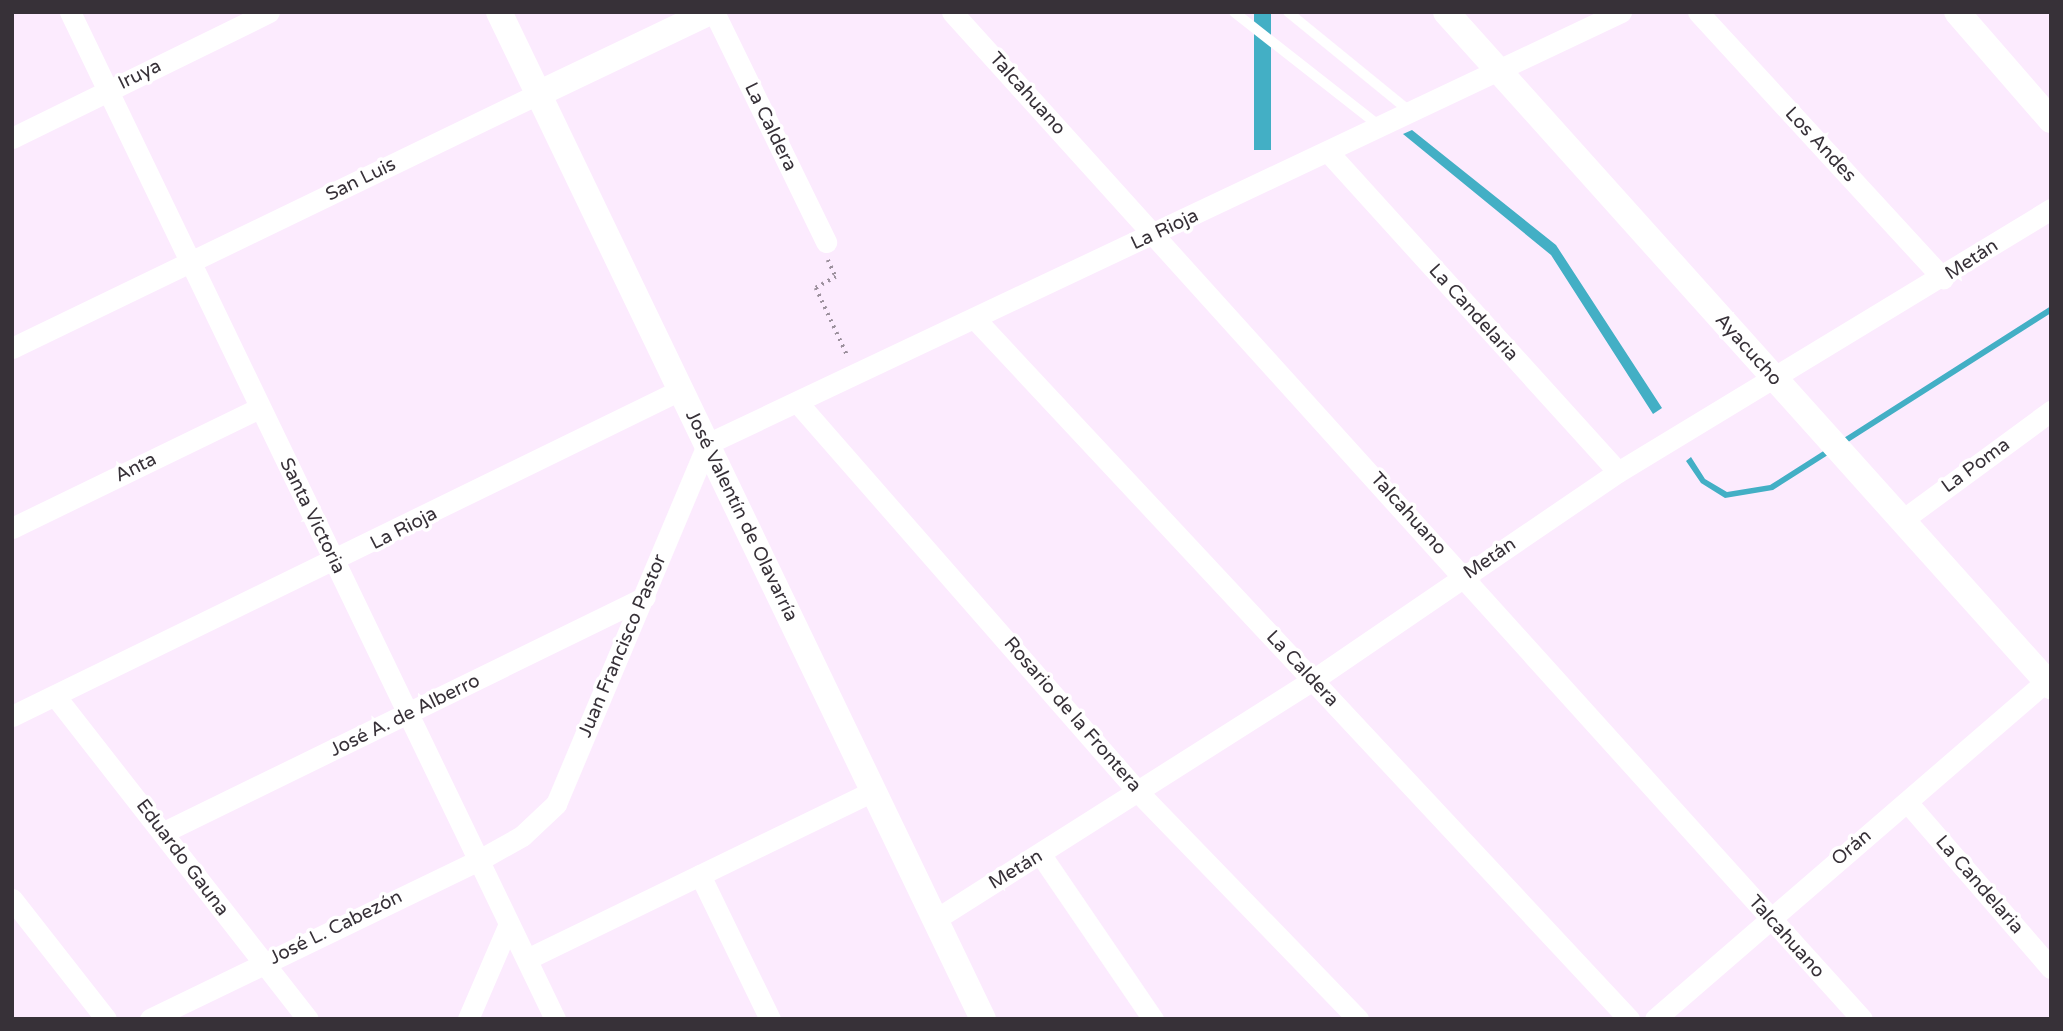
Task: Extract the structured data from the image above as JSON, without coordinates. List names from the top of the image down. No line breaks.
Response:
{"streets":{"street":["Iruya","Talcahuano","La Caldera","Los Andes","San Luis","La Rioja","Metán","La Candelaria","Ayacucho","La Poma","Anta","Santa Victoria","José Valentín de Olavarría","Juan Francisco Pastor","Rosario de la Frontera","José A. de Alberro","Orán","Eduardo Gauna","José L. Cabezón"]},"crossings":[["Iruya","Santa Victoria"],["Talcahuano","La Rioja"],["Talcahuano","Metán"],["Talcahuano","Orán"],["La Caldera","San Luis"],["La Caldera","La Rioja"],["La Caldera","Metán"],["Los Andes","Metán"],["San Luis","Santa Victoria"],["San Luis","José Valentín de Olavarría"],["La Rioja","La Candelaria"],["La Rioja","Ayacucho"],["La Rioja","Santa Victoria"],["La Rioja","José Valentín de Olavarría"],["La Rioja","Juan Francisco Pastor"],["La Rioja","Rosario de la Frontera"],["La Rioja","Eduardo Gauna"],["Metán","La Candelaria"],["Metán","Ayacucho"],["Metán","José Valentín de Olavarría"],["Metán","Rosario de la Frontera"],["La Candelaria","Orán"],["Ayacucho","La Poma"],["Ayacucho","Orán"],["Anta","Santa Victoria"],["Santa Victoria","José A. de Alberro"],["Santa Victoria","José L. Cabezón"],["José Valentín de Olavarría","Juan Francisco Pastor"],["Juan Francisco Pastor","José A. de Alberro"],["Juan Francisco Pastor","José L. Cabezón"],["José A. de Alberro","Eduardo Gauna"],["Eduardo Gauna","José L. Cabezón"]]}
